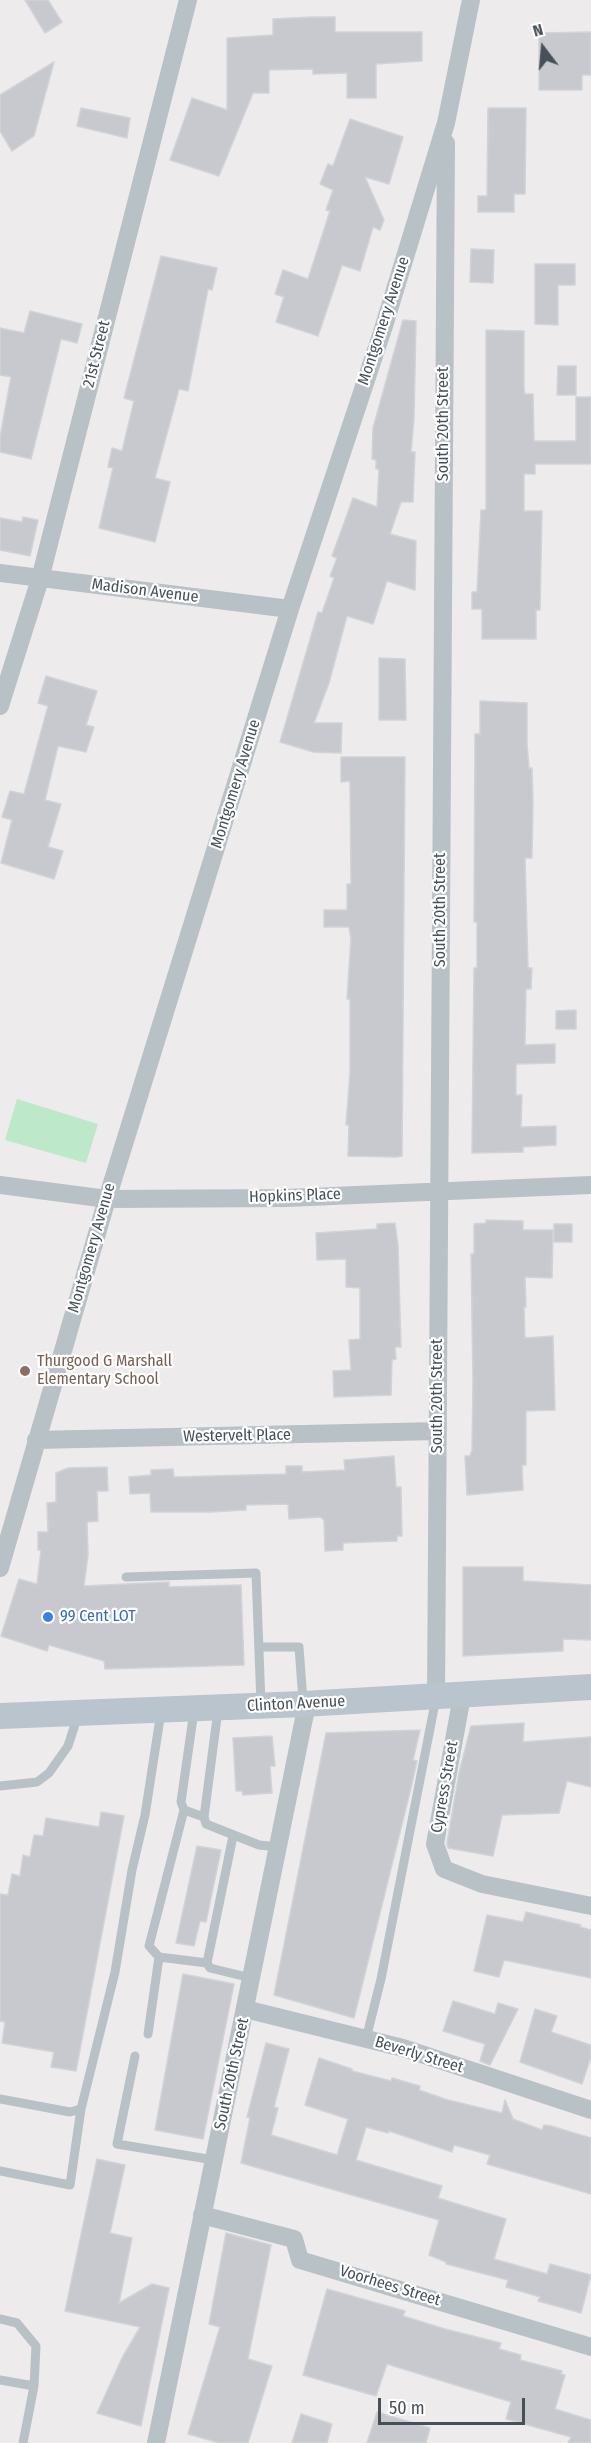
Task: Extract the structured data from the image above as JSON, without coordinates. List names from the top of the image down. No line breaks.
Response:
{"streets":{"main road":["Clinton Avenue"],"street":["Montgomery Avenue","21st Street","South 20th Street","Madison Avenue","Hopkins Place","Westervelt Place","Cypress Street","Beverly Street","Voorhees Street"]},"crossings":[["Montgomery Avenue","South 20th Street"],["Montgomery Avenue","Madison Avenue"],["Montgomery Avenue","Hopkins Place"],["Montgomery Avenue","Westervelt Place"],["21st Street","Madison Avenue"],["South 20th Street","Hopkins Place"],["South 20th Street","Westervelt Place"],["South 20th Street","Clinton Avenue"],["South 20th Street","Beverly Street"],["South 20th Street","Voorhees Street"],["Clinton Avenue","Cypress Street"]],"places":["Thurgood G Marshall Elementary School","99 Cent LOT"],"scale_bar":"50 m","north":"top"}
